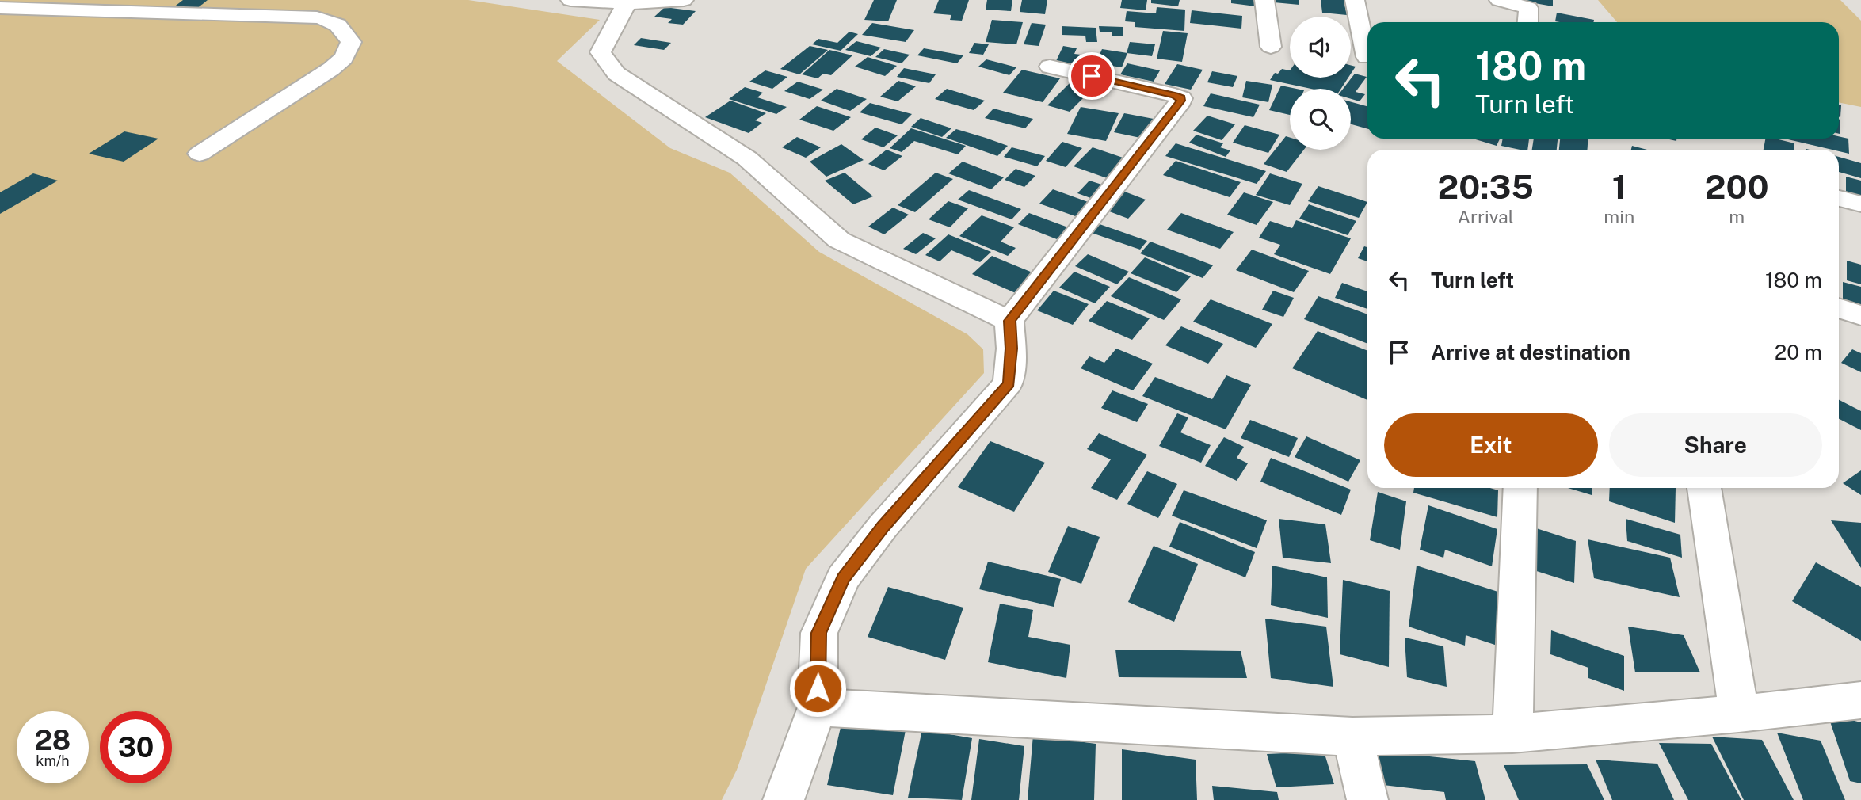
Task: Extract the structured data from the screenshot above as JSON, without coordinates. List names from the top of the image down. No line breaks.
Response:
{"page":{"turn":["180 m","Turn left"],"eta":["20:35","Arrival","1","min","200","m"],"list":[{"name":"Turn left","value":"180 m"},{"name":"Arrive at destination","value":"20 m"}],"buttons":["Exit","Share"],"speed":"28 km/h","limit":"30"}}
